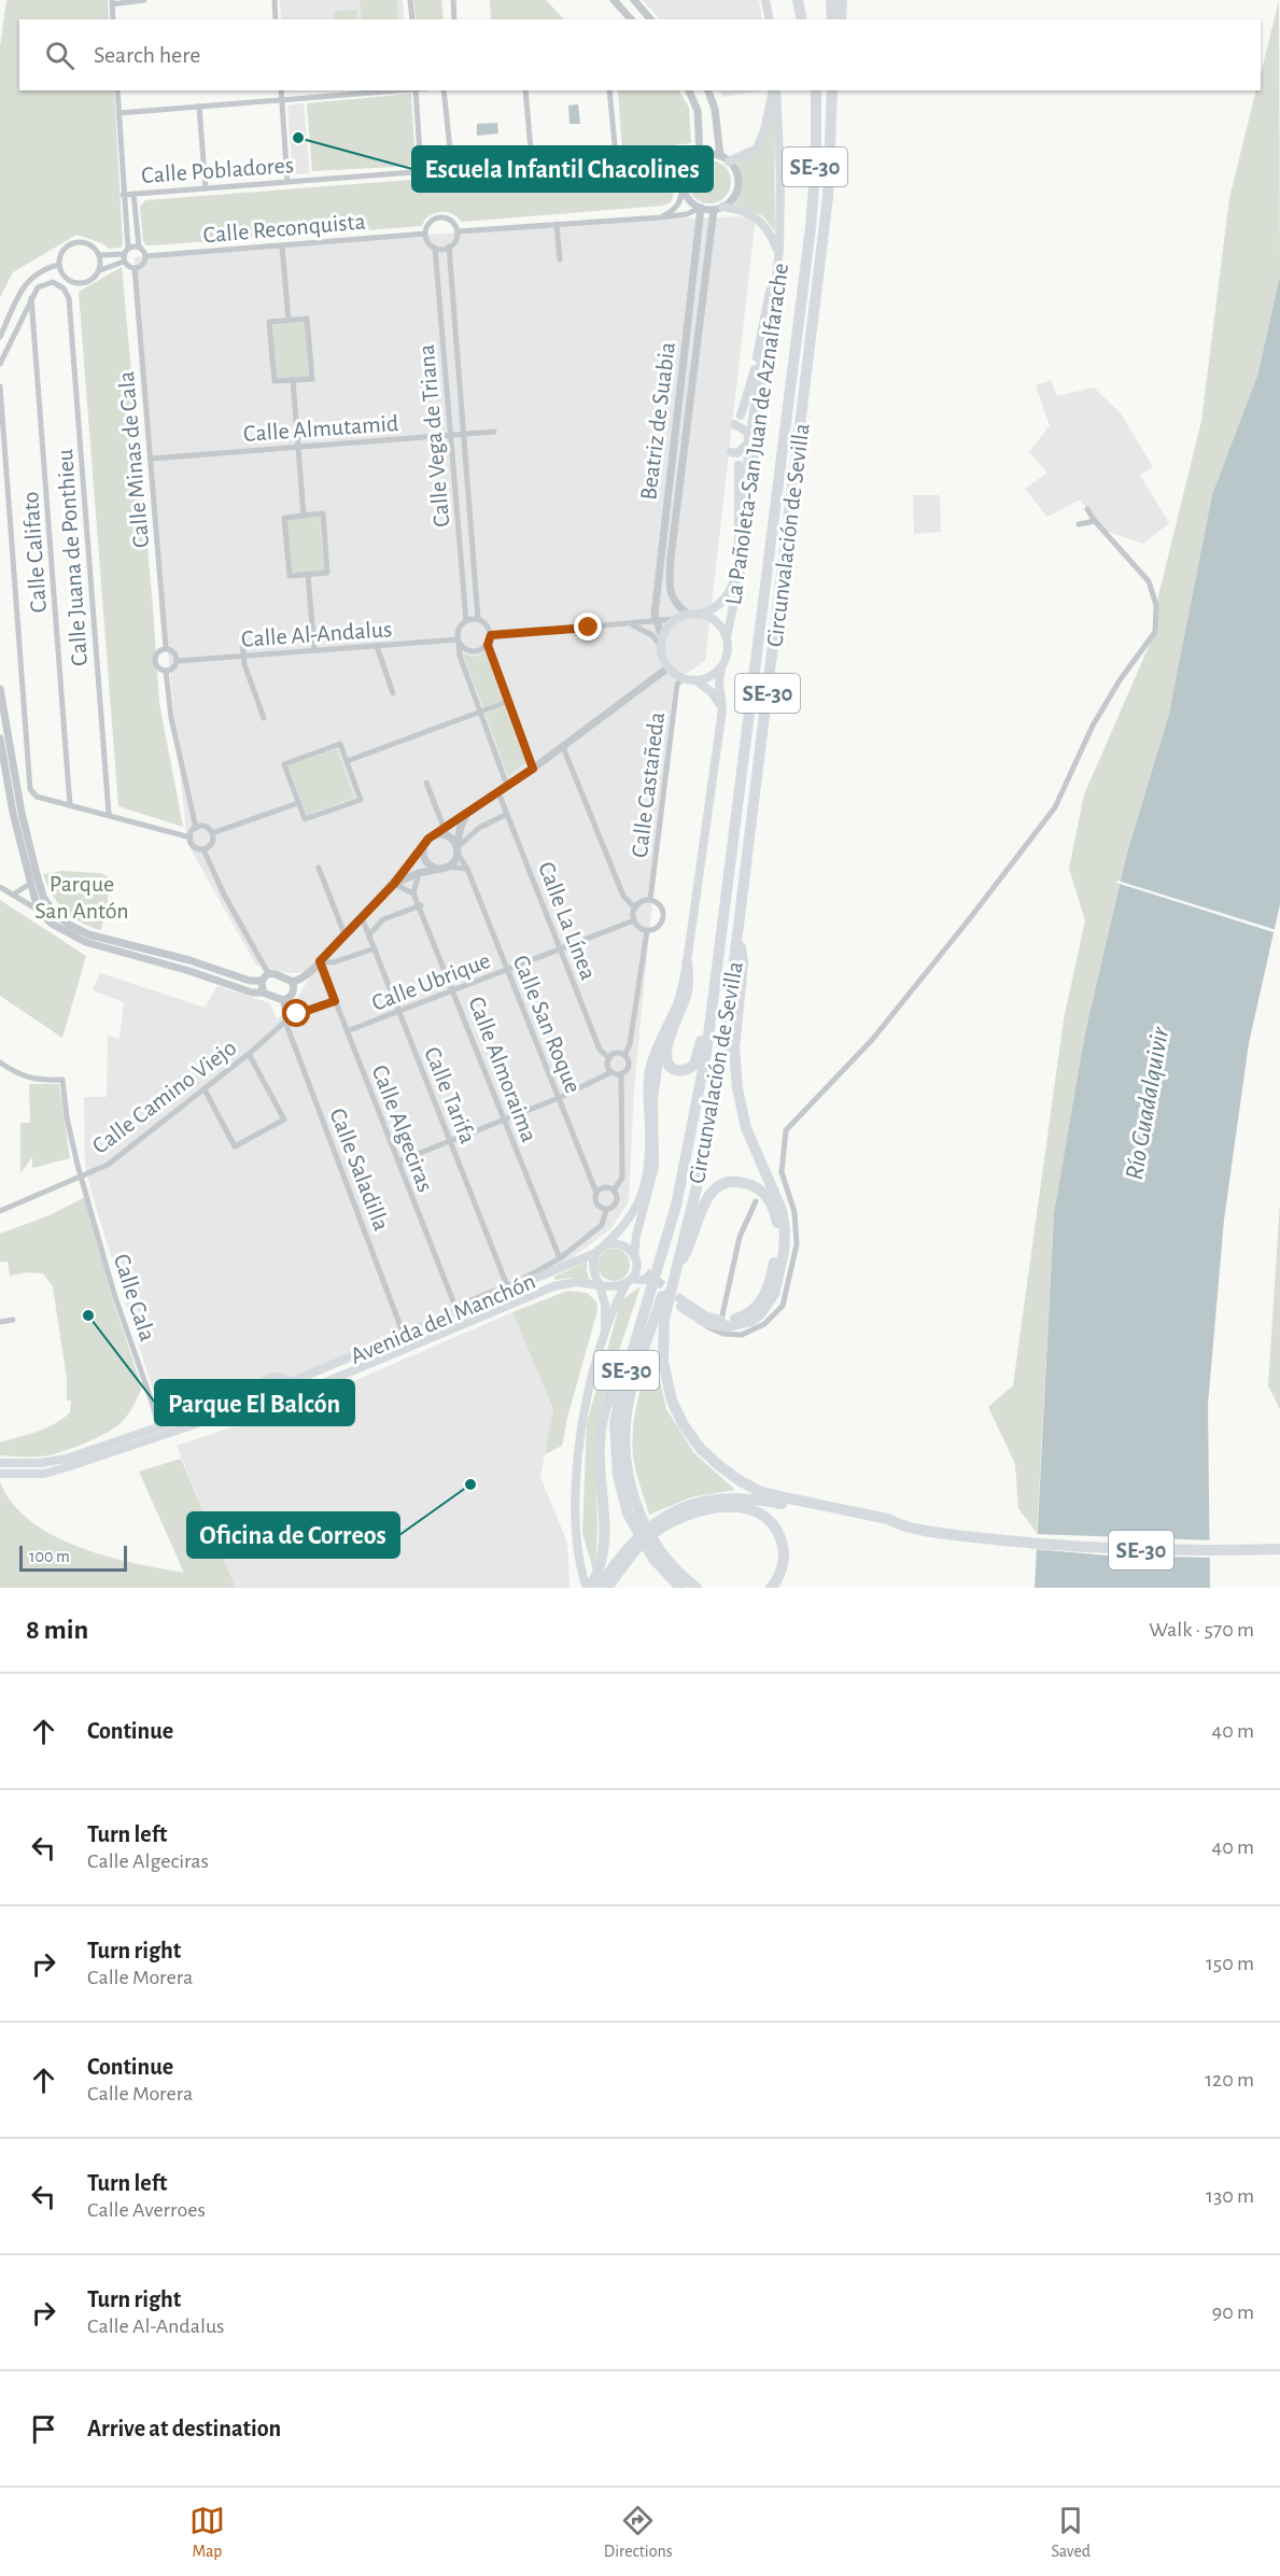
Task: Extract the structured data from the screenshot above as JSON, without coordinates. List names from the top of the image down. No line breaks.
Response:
{"streets":{"highway":["SE-30","Circunvalación de Sevilla"],"main road":["La Pañoleta-San Juan de Aznalfarache","Avenida del Manchón"],"street":["Calle Pobladores","Calle Reconquista","Beatriz de Suabia","Calle Almutamid","Calle Vega de Triana","Calle Minas de Cala","Calle Califato","Calle Juana de Ponthieu","Calle Al-Andalus","Calle Castañeda","Calle La Línea","Calle Ubrique","Calle San Roque","Calle Almoraima","Calle Tarifa","Calle Camino Viejo","Calle Algeciras","Calle Saladilla","Calle Cala"]},"crossings":[["Calle Pobladores","Beatriz de Suabia"],["Calle Reconquista","Calle Vega de Triana"],["Calle Reconquista","Calle Minas de Cala"],["Beatriz de Suabia","La Pañoleta-San Juan de Aznalfarache"],["Beatriz de Suabia","Calle Castañeda"],["Calle Almutamid","Calle Vega de Triana"],["Calle Almutamid","Calle Minas de Cala"],["La Pañoleta-San Juan de Aznalfarache","Calle Castañeda"],["Calle Vega de Triana","Calle Al-Andalus"],["Calle Minas de Cala","Calle Al-Andalus"],["Calle Califato","Calle Juana de Ponthieu"],["Calle Castañeda","Calle Ubrique"],["Calle La Línea","Calle Ubrique"],["Calle Ubrique","Calle San Roque"],["Calle Ubrique","Calle Almoraima"],["Calle Ubrique","Calle Tarifa"],["Calle Ubrique","Calle Algeciras"],["Calle Tarifa","Calle Algeciras"],["Calle Camino Viejo","Calle Algeciras"],["Calle Camino Viejo","Calle Saladilla"],["Calle Camino Viejo","Calle Cala"],["Calle Saladilla","Avenida del Manchón"]],"water":["Río Guadalquivir"],"parks":["Parque San Antón"],"places":["Escuela Infantil Chacolines","Parque El Balcón","Oficina de Correos"],"scale_bar":"100 m","page":{"search":"Search here","scale":"100 m","heading":["8 min","Walk · 570 m"],"list":[["Continue","40 m"],["Turn left","Calle Algeciras","40 m"],["Turn right","Calle Morera","150 m"],["Continue","Calle Morera","120 m"],["Turn left","Calle Averroes","130 m"],["Turn right","Calle Al-Andalus","90 m"],"Arrive at destination"],"nav":["Map","Directions","Saved"]}}
